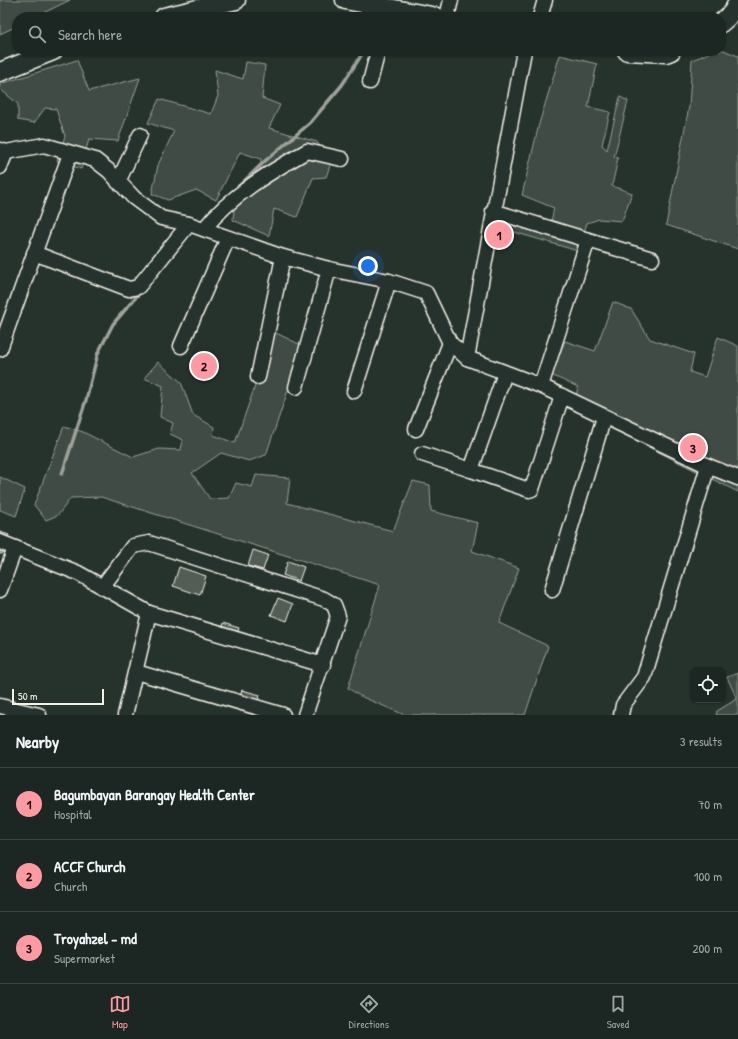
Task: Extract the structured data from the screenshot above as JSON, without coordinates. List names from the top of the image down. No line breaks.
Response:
{"scale_bar":"50 m","page":{"search":"Search here","pins":["1","2","3"],"scale":"50 m","heading":["Nearby","3 results"],"list":[{"mark":"1","name":"Bagumbayan Barangay Health Center","note":"Hospital","value":"70 m"},{"mark":"2","name":"ACCF Church","note":"Church","value":"100 m"},{"mark":"3","name":"Troyahzel - md","note":"Supermarket","value":"200 m"}],"nav":["Map","Directions","Saved"]}}
